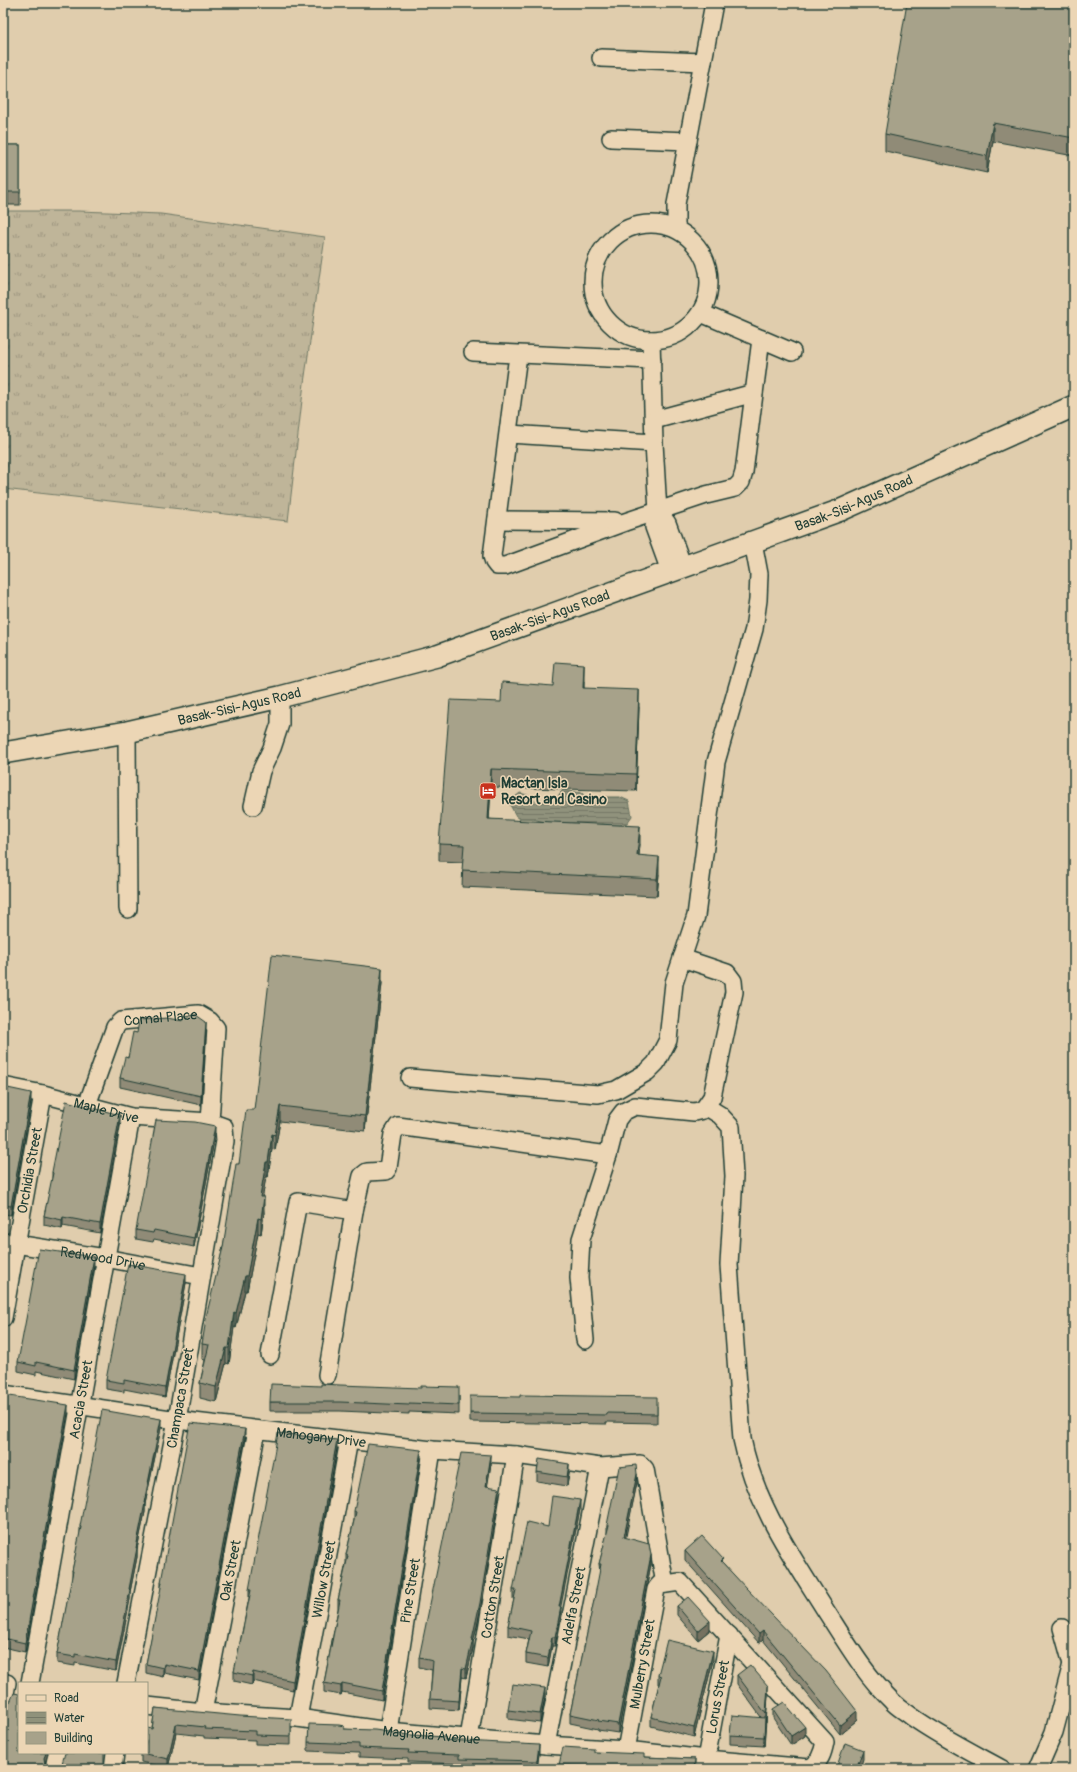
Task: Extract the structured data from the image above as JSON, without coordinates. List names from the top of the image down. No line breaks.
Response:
{"streets":{"street":["Basak-Sisi-Agus Road","Cornal Place","Maple Drive","Orchidia Street","Redwood Drive","Champaca Street","Acacia Street","Mahogany Drive","Oak Street","Willow Street","Pine Street","Cotton Street","Adelfa Street","Mulberry Street","Lorus Street","Magnolia Avenue"]},"crossings":[["Cornal Place","Maple Drive"],["Cornal Place","Champaca Street"],["Maple Drive","Orchidia Street"],["Maple Drive","Champaca Street"],["Maple Drive","Acacia Street"],["Orchidia Street","Redwood Drive"],["Redwood Drive","Champaca Street"],["Redwood Drive","Acacia Street"],["Champaca Street","Mahogany Drive"],["Acacia Street","Mahogany Drive"],["Mahogany Drive","Oak Street"],["Mahogany Drive","Willow Street"],["Mahogany Drive","Pine Street"],["Mahogany Drive","Cotton Street"],["Mahogany Drive","Adelfa Street"],["Mahogany Drive","Mulberry Street"],["Oak Street","Magnolia Avenue"],["Willow Street","Magnolia Avenue"],["Pine Street","Magnolia Avenue"],["Cotton Street","Magnolia Avenue"],["Adelfa Street","Magnolia Avenue"],["Mulberry Street","Magnolia Avenue"],["Lorus Street","Magnolia Avenue"]],"places":{"hotel":["Mactan Isla Resort and Casino"]},"legend":["Road","Water","Building"]}
